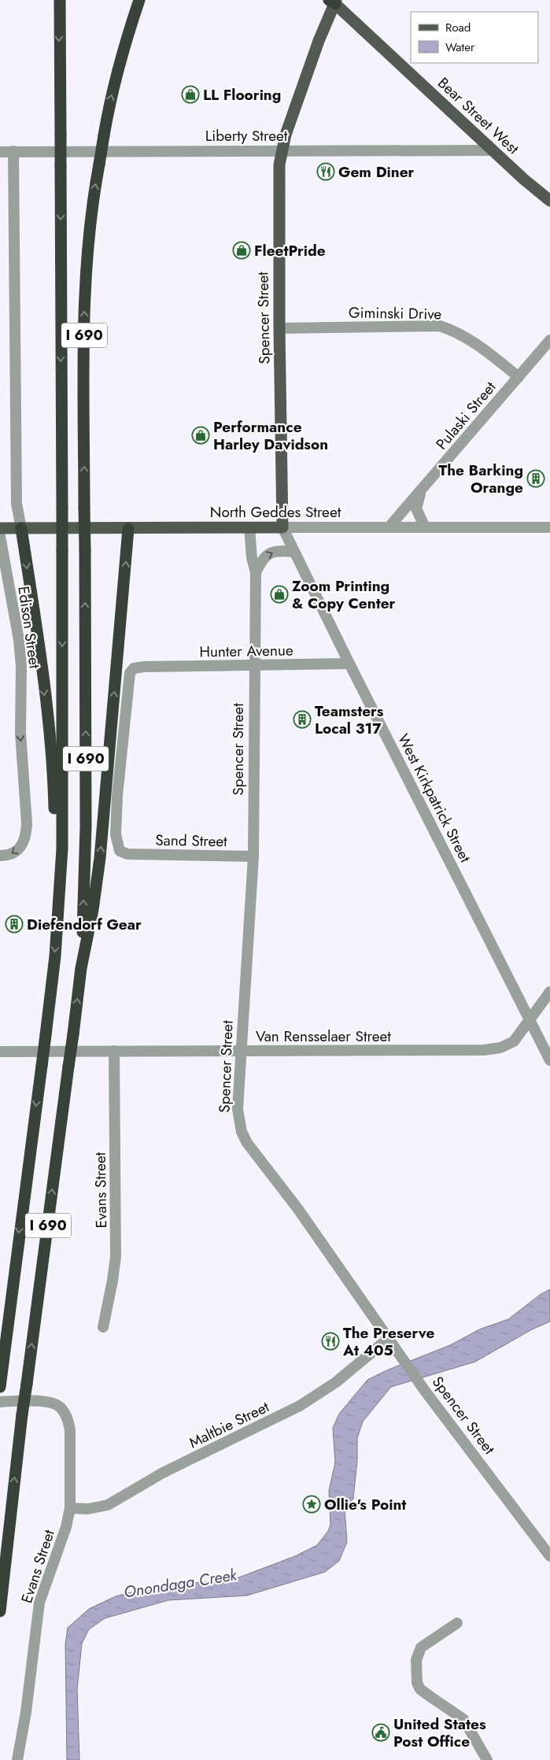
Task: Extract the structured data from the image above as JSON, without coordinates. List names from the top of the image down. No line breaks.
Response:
{"streets":{"highway":["I 690"],"main road":["Bear Street West","Spencer Street","North Geddes Street"],"street":["Liberty Street","Giminski Drive","Pulaski Street","Edison Street","Hunter Avenue","West Kirkpatrick Street","Sand Street","Van Rensselaer Street","Evans Street","Maltbie Street"]},"crossings":[["Bear Street West","Liberty Street"],["Bear Street West","Spencer Street"],["Liberty Street","Spencer Street"],["Giminski Drive","Spencer Street"],["Giminski Drive","Pulaski Street"],["Spencer Street","North Geddes Street"],["Spencer Street","Hunter Avenue"],["Spencer Street","West Kirkpatrick Street"],["Spencer Street","Sand Street"],["Spencer Street","Van Rensselaer Street"],["Spencer Street","Maltbie Street"],["Pulaski Street","North Geddes Street"],["North Geddes Street","West Kirkpatrick Street"],["Hunter Avenue","West Kirkpatrick Street"],["Hunter Avenue","Sand Street"],["West Kirkpatrick Street","Van Rensselaer Street"],["Van Rensselaer Street","Evans Street"],["Evans Street","Maltbie Street"]],"one_way":["Edison Street"],"water":["Onondaga Creek"],"places":{"shop":["LL Flooring","FleetPride","Performance Harley Davidson","Zoom Printing & Copy Center"],"restaurant":["Gem Diner","The Preserve At 405"],"building":["The Barking Orange","Teamsters Local 317","Diefendorf Gear"],"place":["Ollie's Point"],"public building":["United States Post Office"]},"legend":["Road","Water"]}
